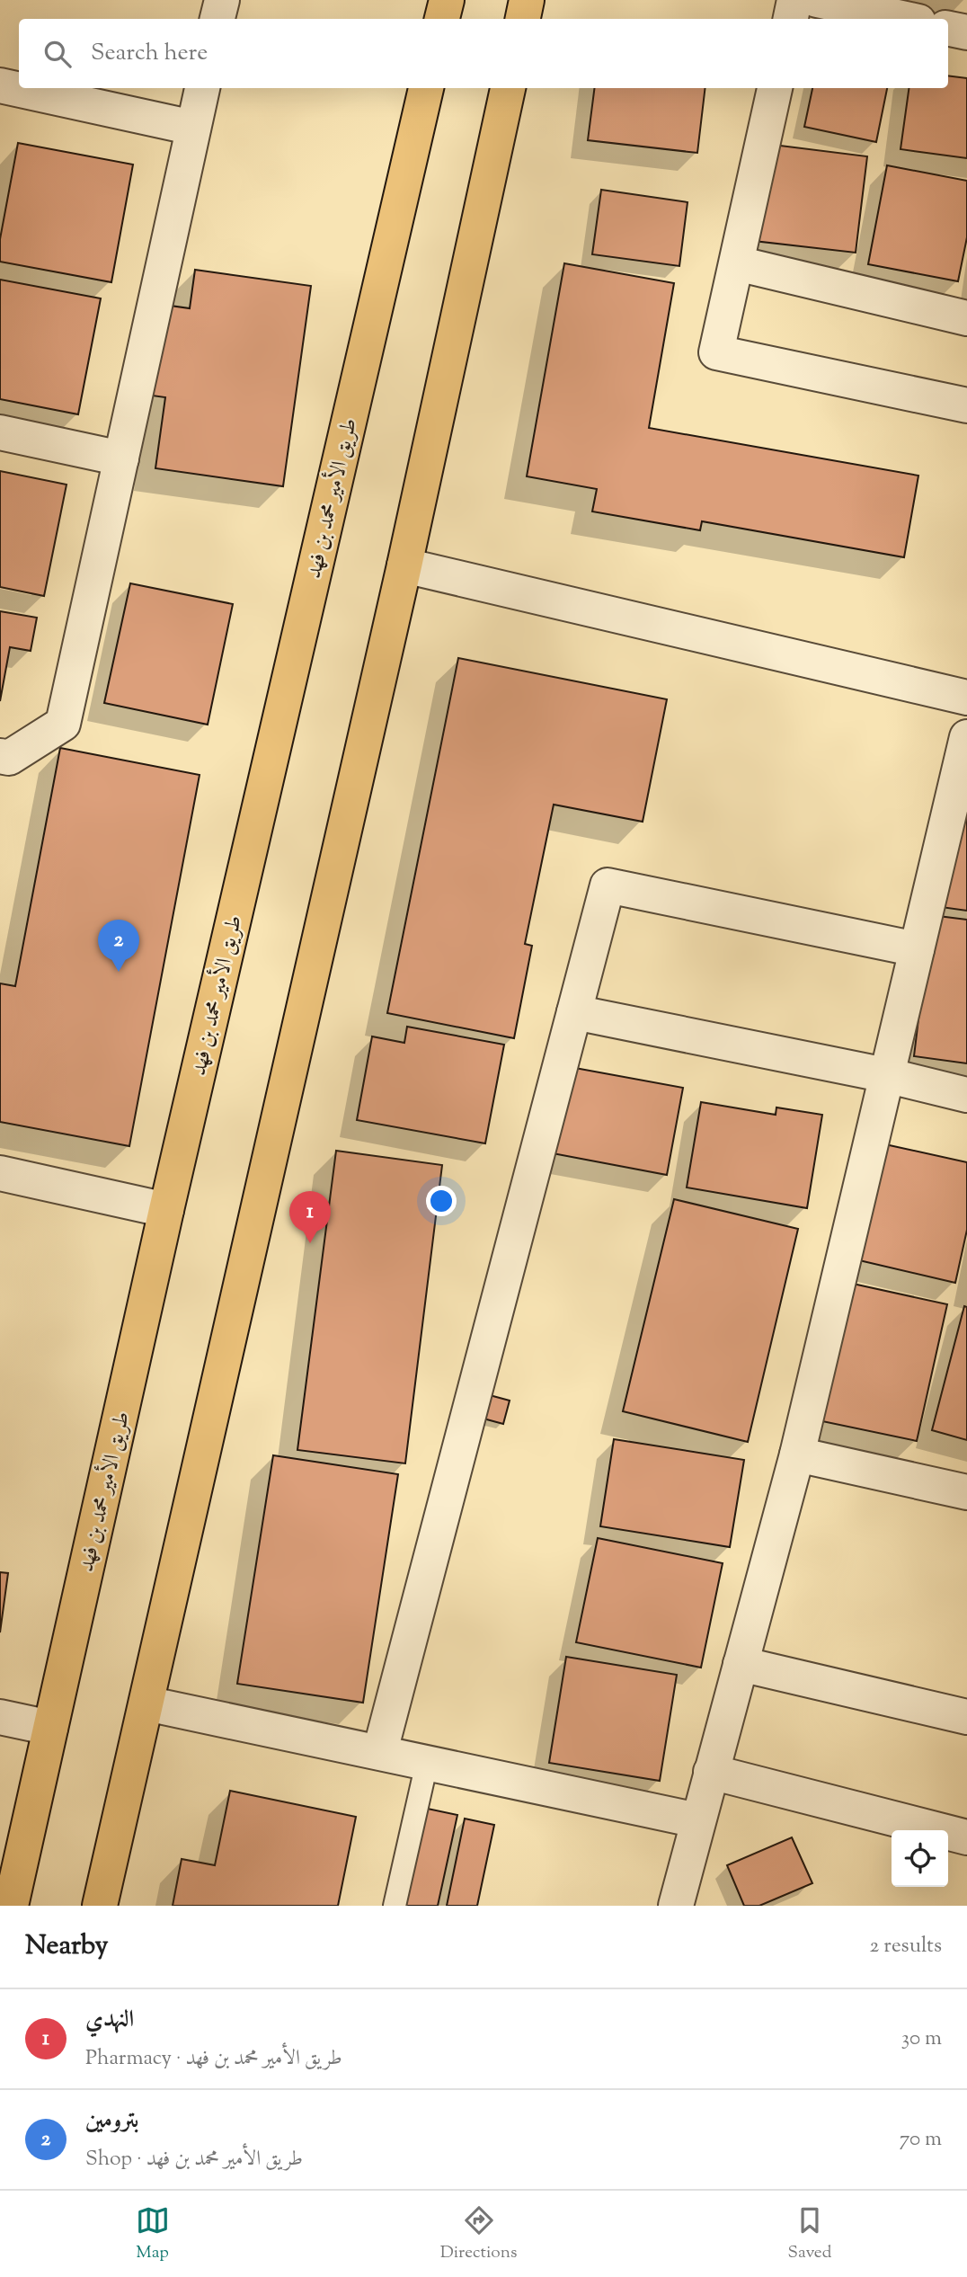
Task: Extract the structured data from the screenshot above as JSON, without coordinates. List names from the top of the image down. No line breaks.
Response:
{"streets":{"highway":["طريق الأمير محمد بن فهد"]},"page":{"search":"Search here","pins":["2","1"],"heading":["Nearby","2 results"],"list":[{"mark":"1","name":"النهدي","note":"Pharmacy · طريق الأمير محمد بن فهد","value":"30 m"},{"mark":"2","name":"بترومين","note":"Shop · طريق الأمير محمد بن فهد","value":"70 m"}],"nav":["Map","Directions","Saved"]}}
